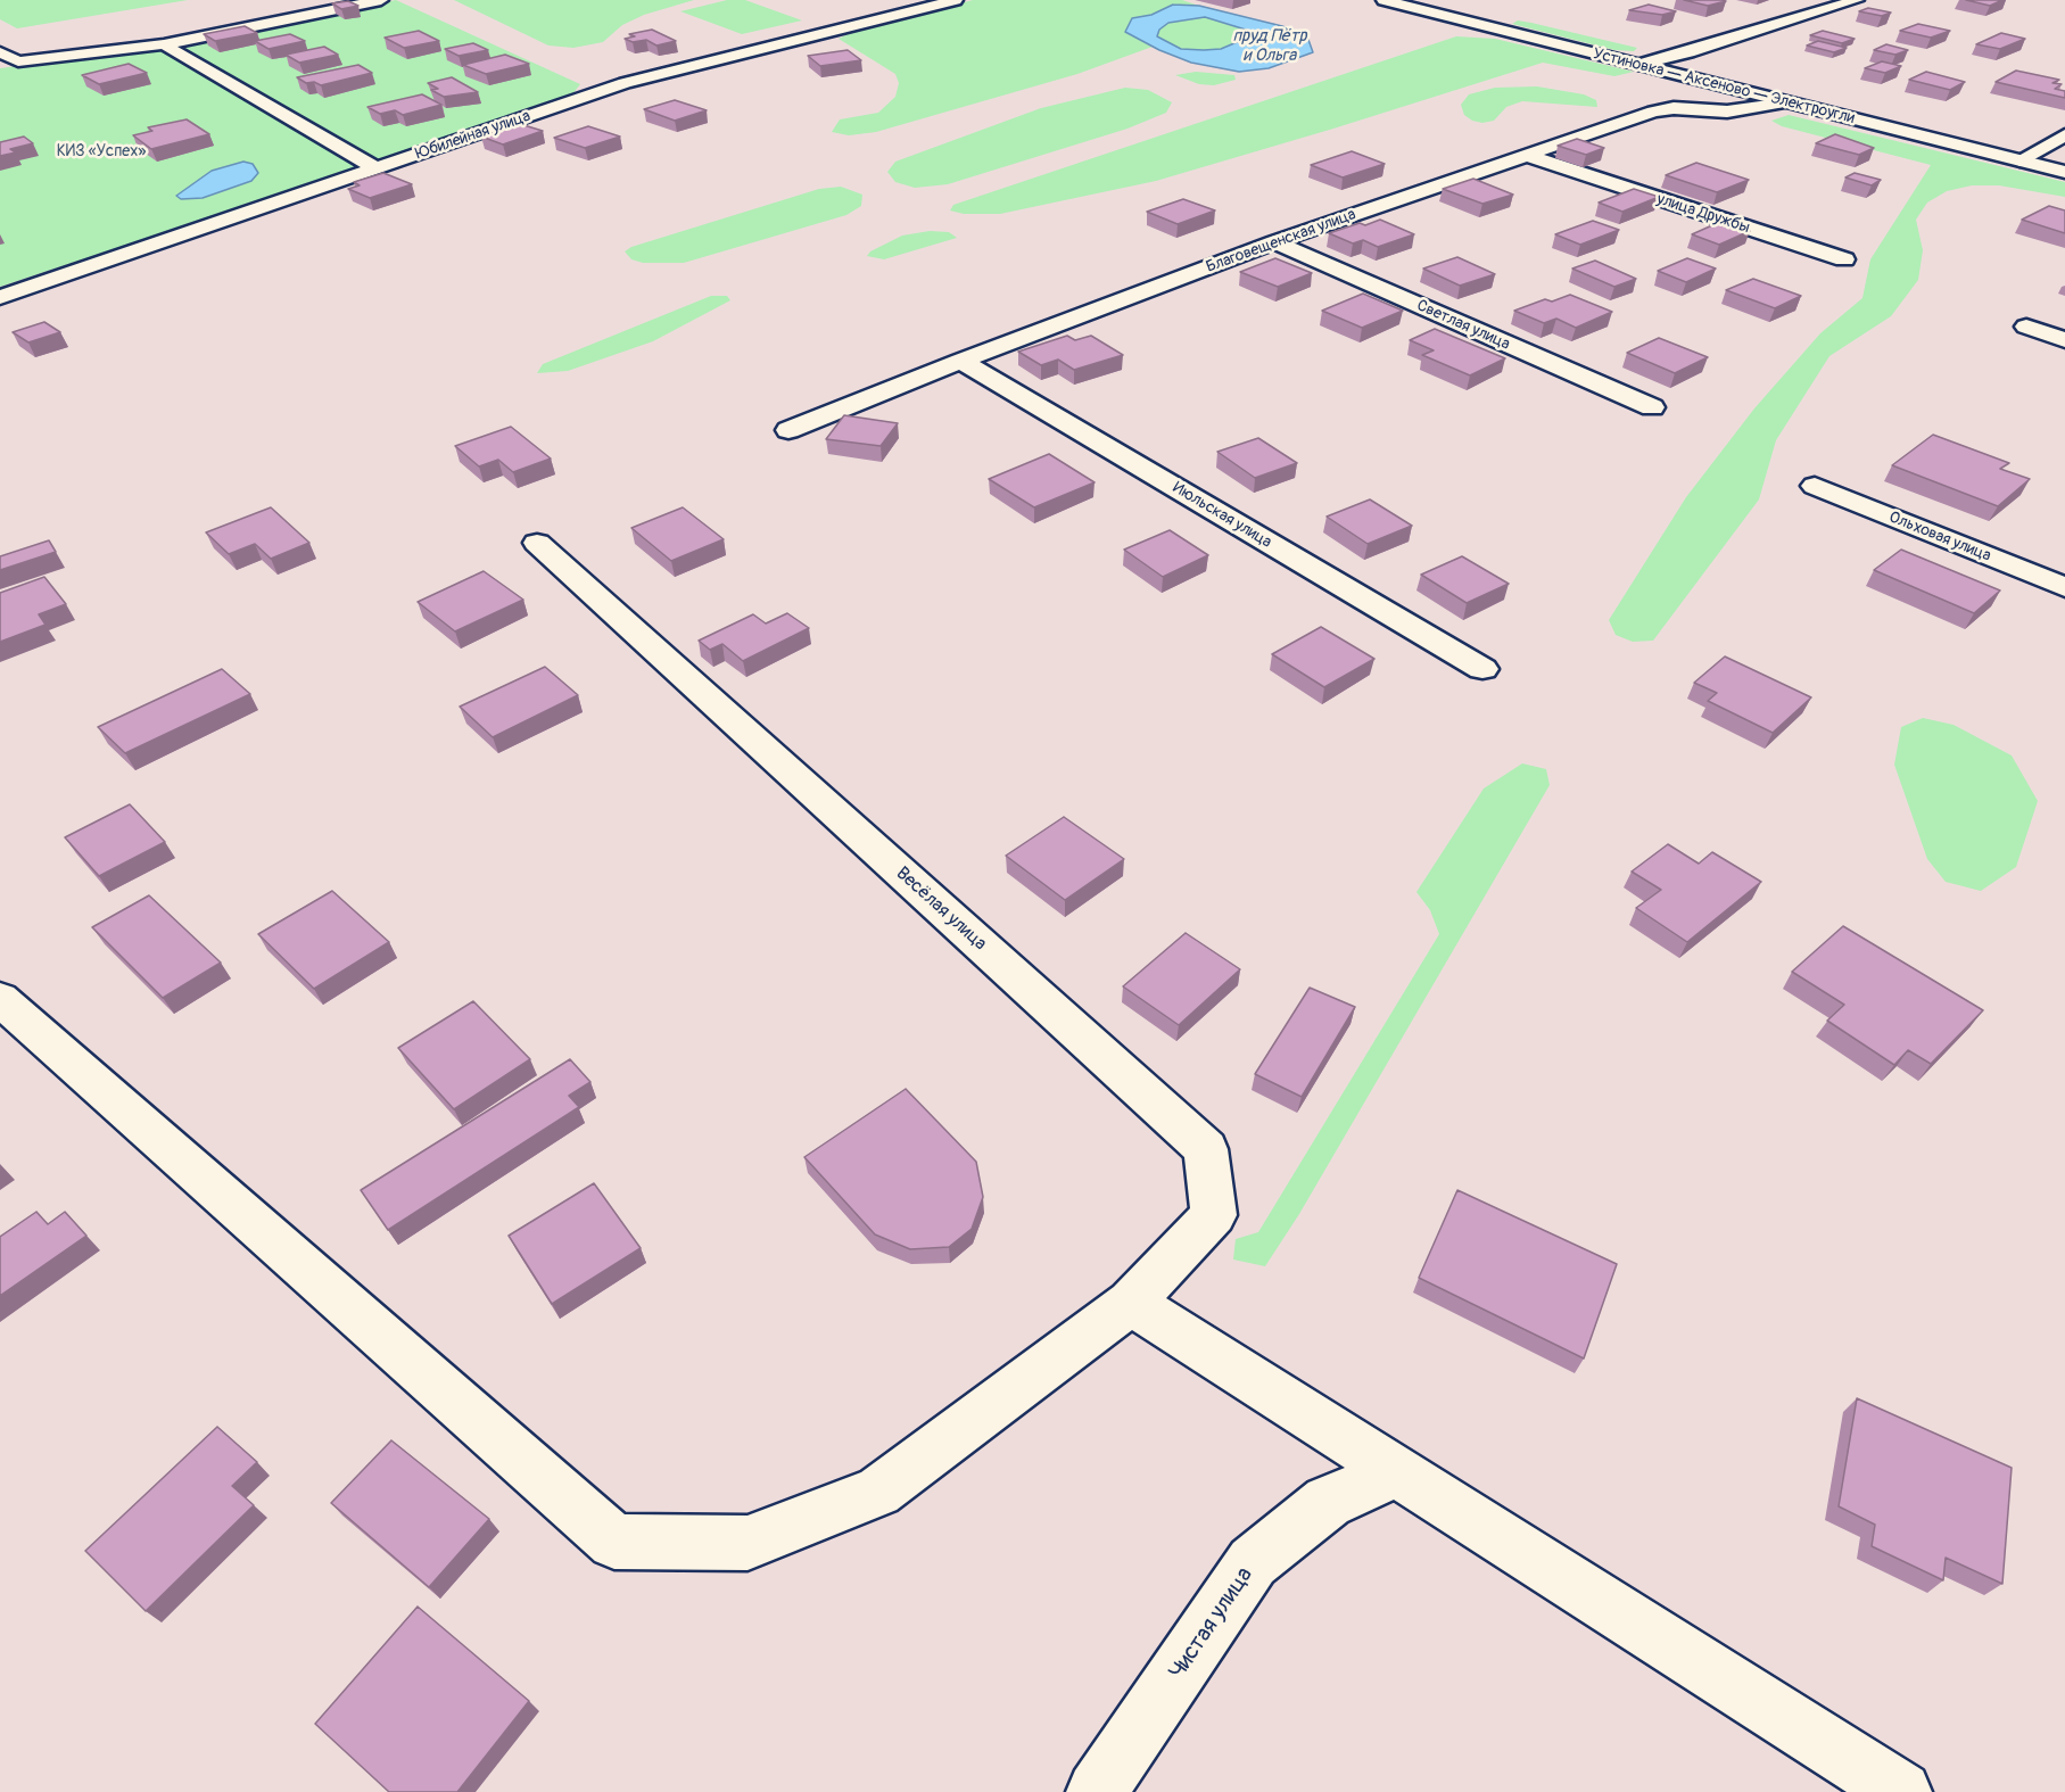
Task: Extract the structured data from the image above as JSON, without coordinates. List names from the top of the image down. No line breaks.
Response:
{"streets":{"street":["Устиновка — Аксеново — Электроугли","Юбилейная улица","улица Дружбы","Благовещенская улица","Светлая улица","Июльская улица","Ольховая улица","Весёлая улица","Чистая улица"]},"crossings":[["Устиновка — Аксеново — Электроугли","Благовещенская улица"],["улица Дружбы","Благовещенская улица"],["Благовещенская улица","Светлая улица"],["Благовещенская улица","Июльская улица"]],"water":["пруд Пётр и Ольга"],"parks":["КИЗ «Успех»"]}
